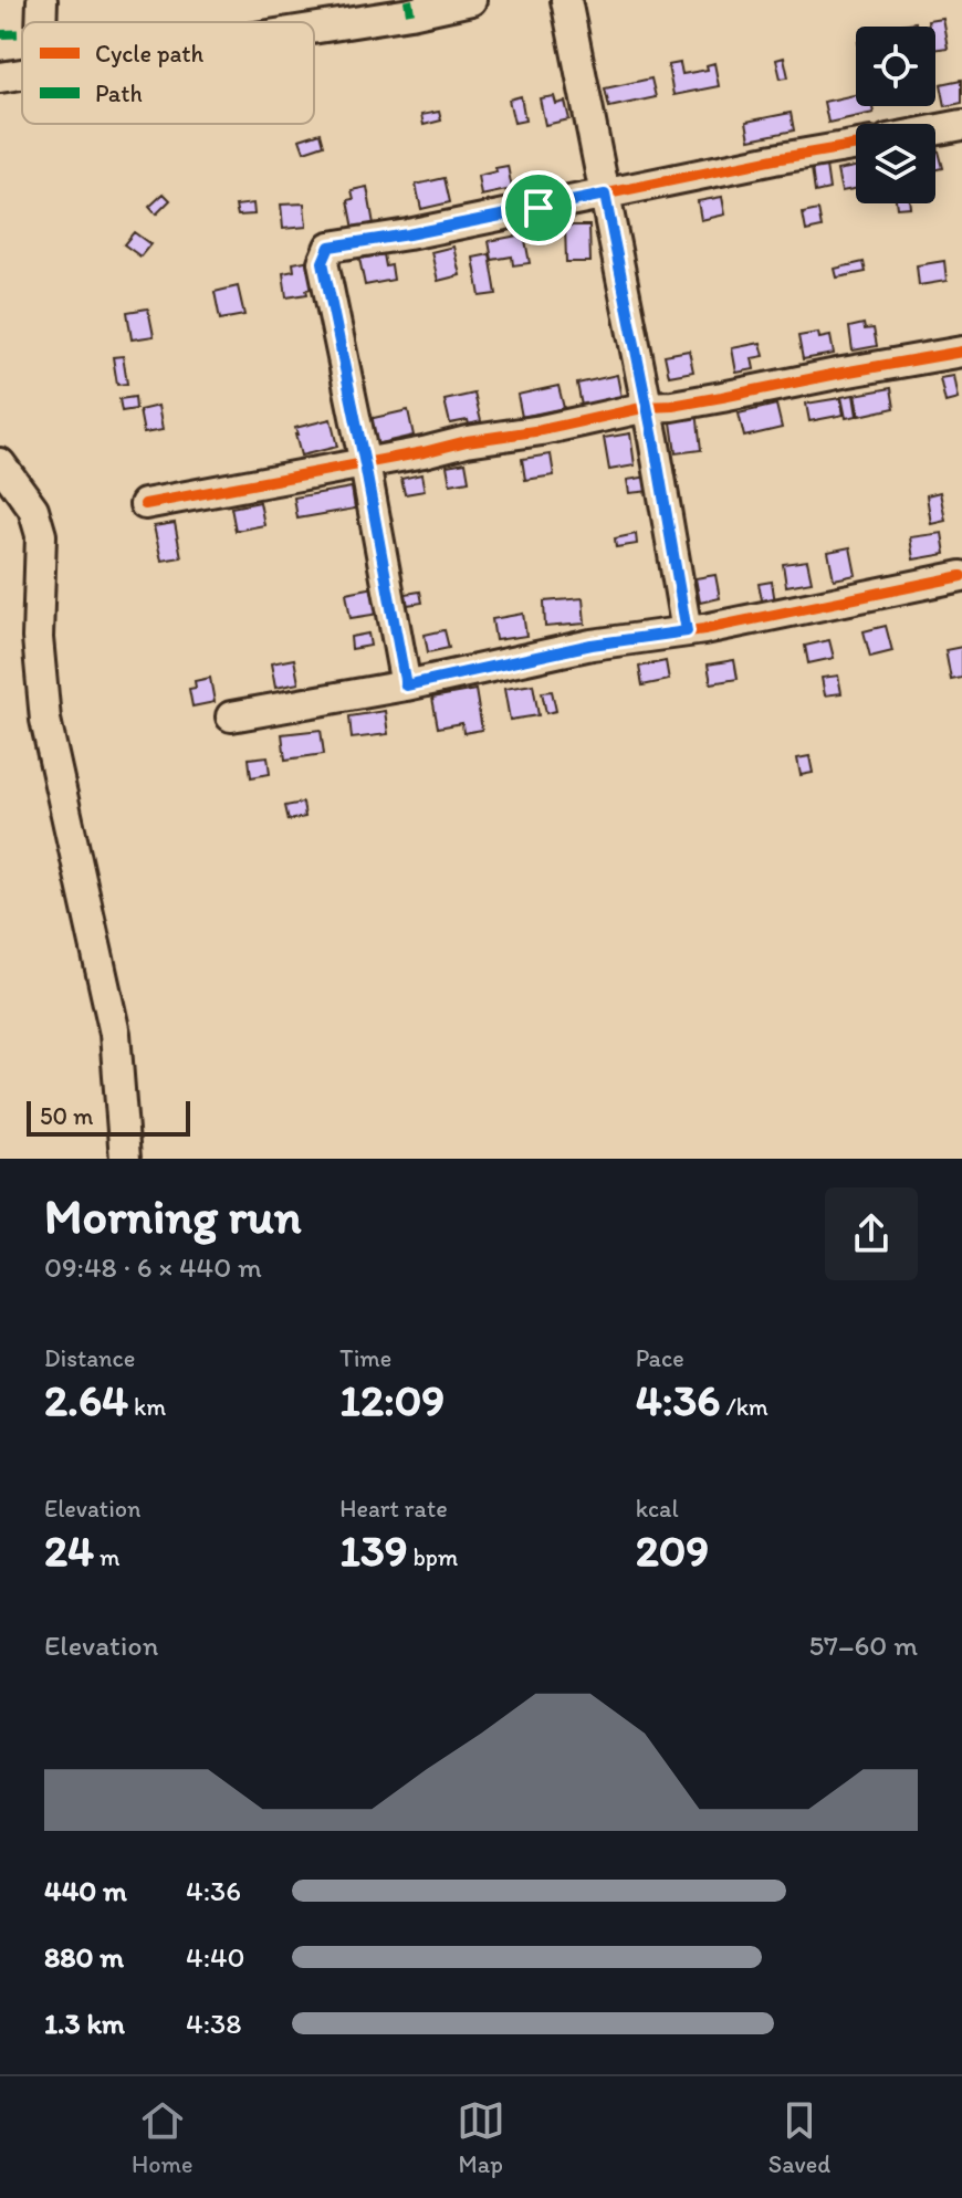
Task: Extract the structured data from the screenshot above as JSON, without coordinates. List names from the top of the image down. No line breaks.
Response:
{"legend":["Cycle path","Path"],"scale_bar":"50 m","page":{"scale":"50 m","heading":["Morning run","09:48 · 6 × 440 m"],"stats":[["Distance","2.64 km"],["Time","12:09"],["Pace","4:36 /km"],["Elevation","24 m"],["Heart rate","139 bpm"],["kcal","209"]],"chart":["Elevation","57–60 m"],"list":[{"name":"440 m","note":"4:36"},{"name":"880 m","note":"4:40"},{"name":"1.3 km","note":"4:38"}],"tabs":["Home","Map","Saved"]}}
